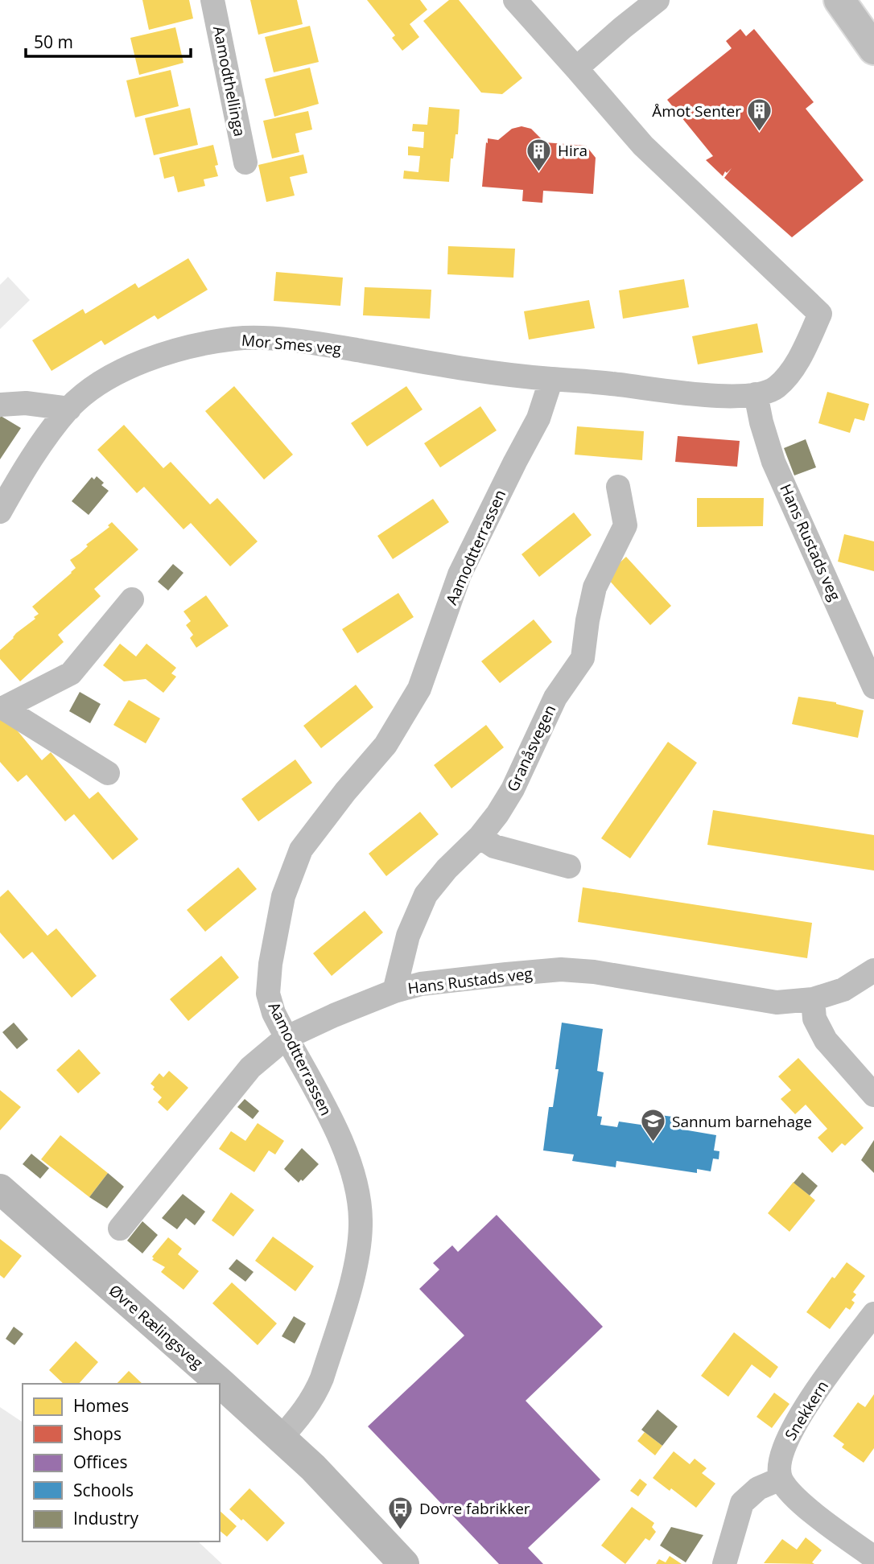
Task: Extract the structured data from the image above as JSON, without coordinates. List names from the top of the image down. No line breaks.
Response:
{"streets":{"main road":["Øvre Rælingsveg"],"street":["Aamodthellinga","Mor Smes veg","Hans Rustads veg","Aamodtterrassen","Granåsvegen","Snekkern"]},"crossings":[["Mor Smes veg","Aamodtterrassen"],["Hans Rustads veg","Aamodtterrassen"],["Hans Rustads veg","Granåsvegen"],["Aamodtterrassen","Øvre Rælingsveg"]],"places":{"building":["Åmot Senter","Hira"],"school or university":["Sannum barnehage"],"bus stop":["Dovre fabrikker"]},"legend":["Homes","Shops","Offices","Schools","Industry"],"scale_bar":"50 m"}
